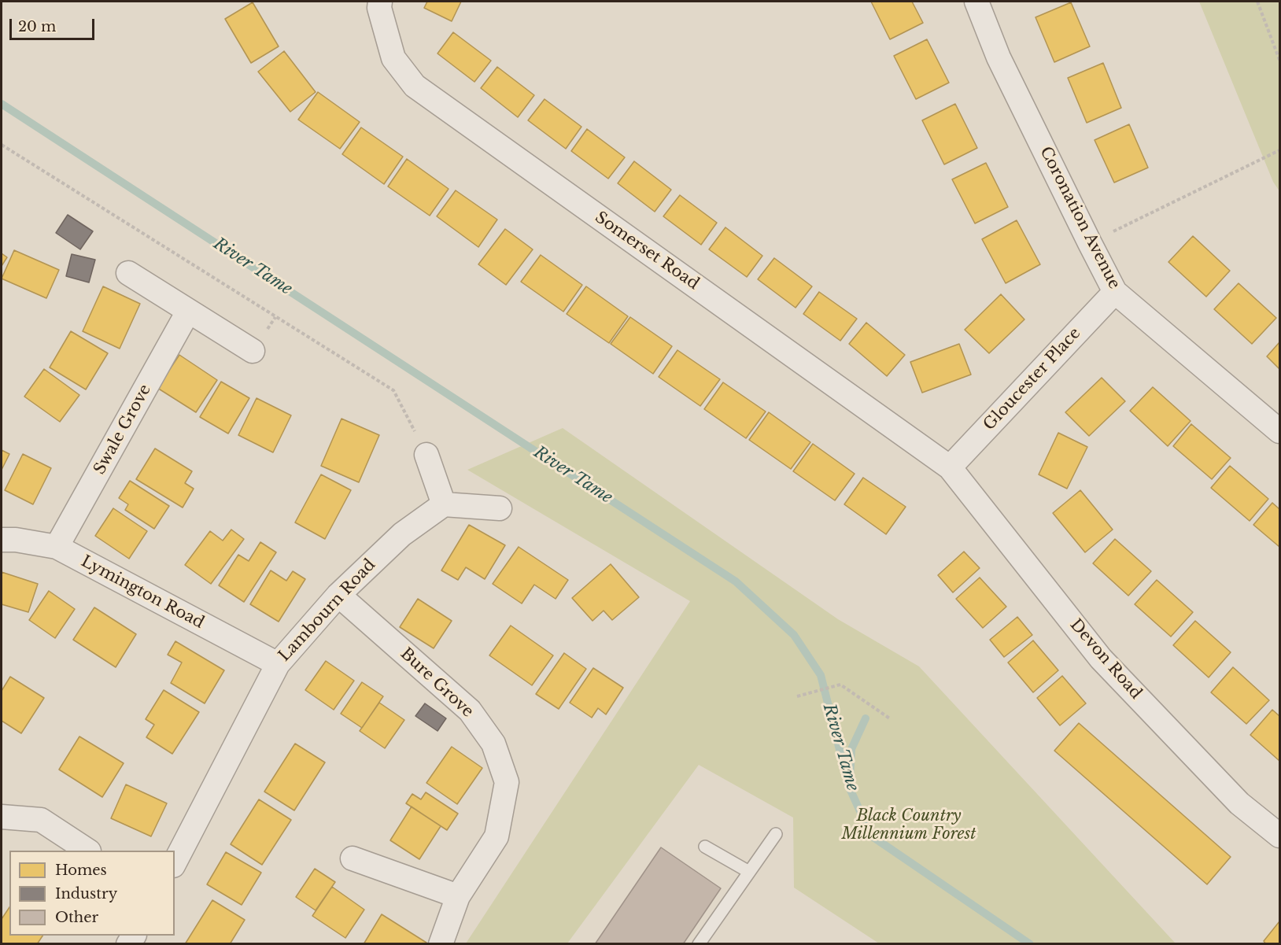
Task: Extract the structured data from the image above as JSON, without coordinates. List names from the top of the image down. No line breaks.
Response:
{"streets":{"street":["Coronation Avenue","Somerset Road","Gloucester Place","Swale Grove","Lymington Road","Lambourn Road","Devon Road","Bure Grove"]},"crossings":[["Coronation Avenue","Gloucester Place"],["Somerset Road","Gloucester Place"],["Somerset Road","Devon Road"],["Gloucester Place","Devon Road"],["Swale Grove","Lymington Road"],["Lymington Road","Lambourn Road"],["Lambourn Road","Bure Grove"]],"water":["River Tame"],"parks":["Black Country Millennium Forest"],"legend":["Homes","Industry","Other"],"scale_bar":"20 m"}
